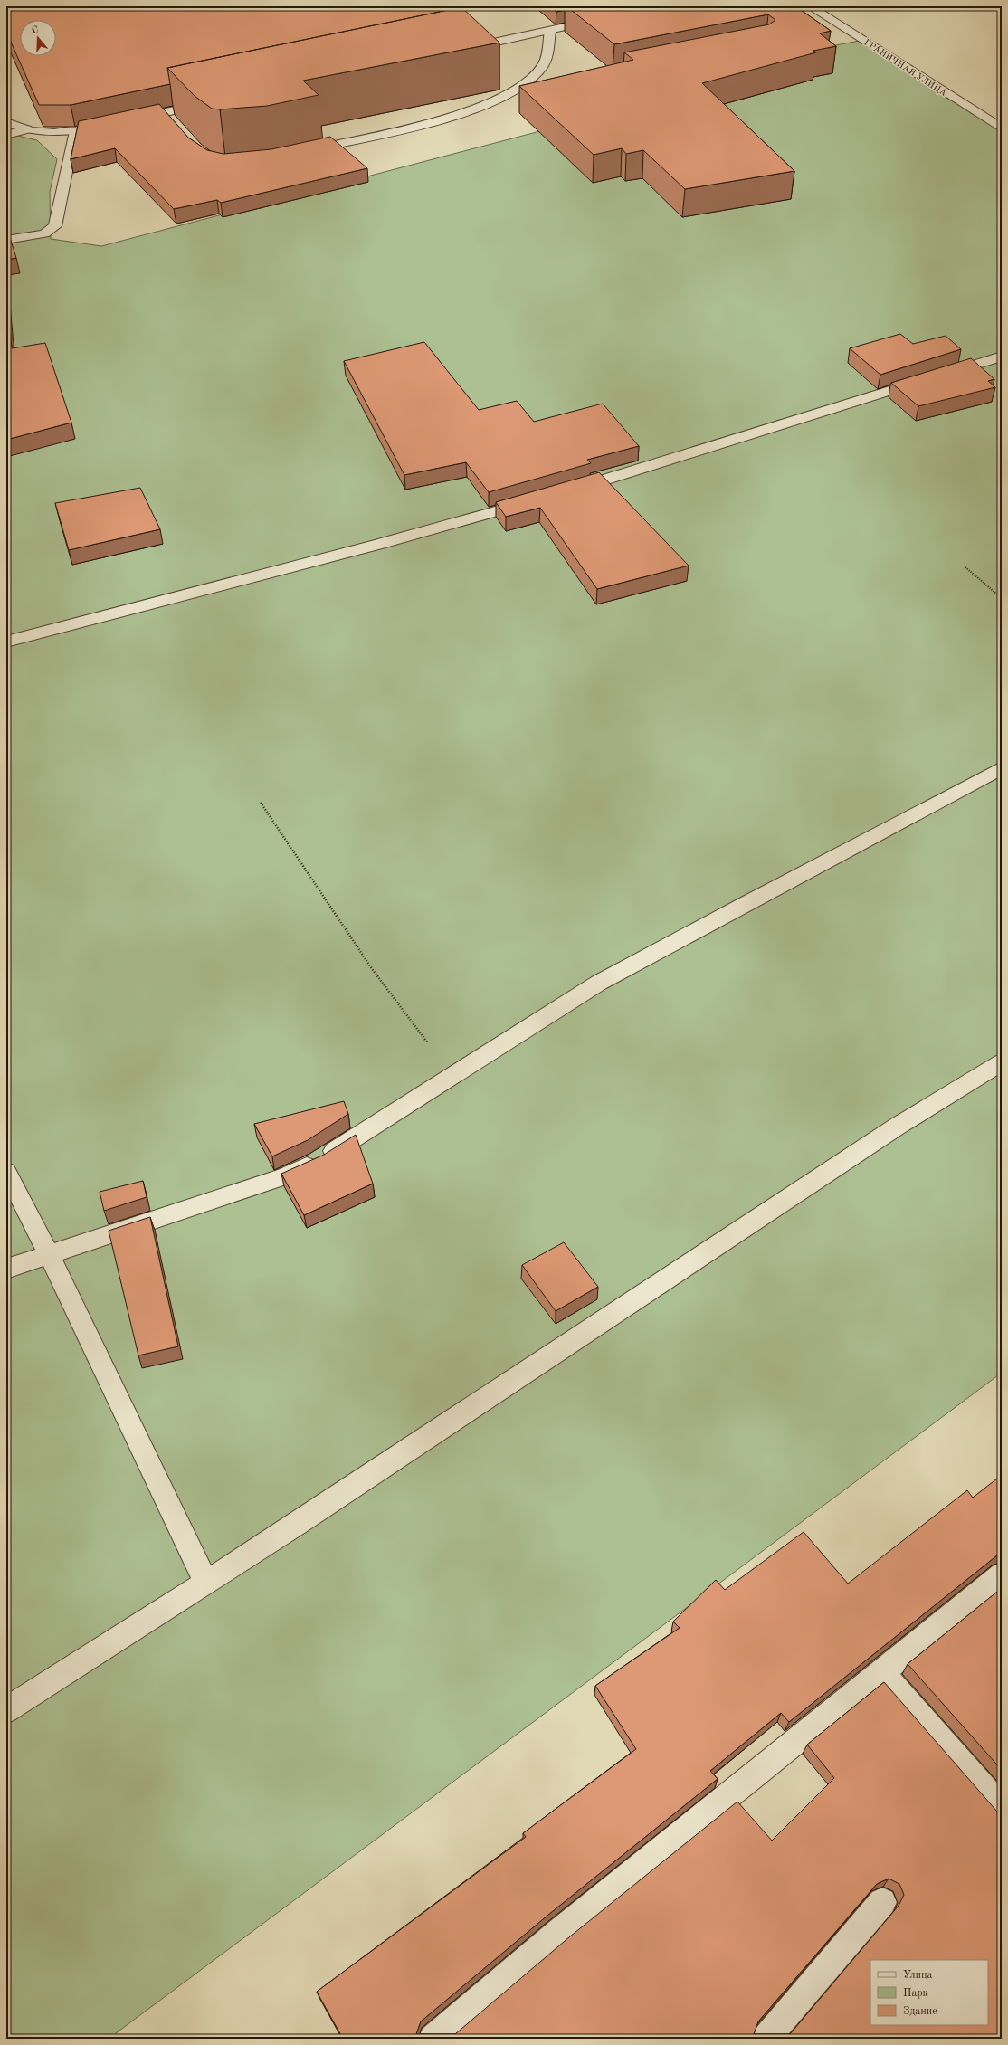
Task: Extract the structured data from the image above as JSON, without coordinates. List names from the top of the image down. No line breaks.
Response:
{"streets":{"street":["ГРАНИЧНАЯ УЛИЦА"]},"legend":["Улица","Парк","Здание"],"north":"top"}
